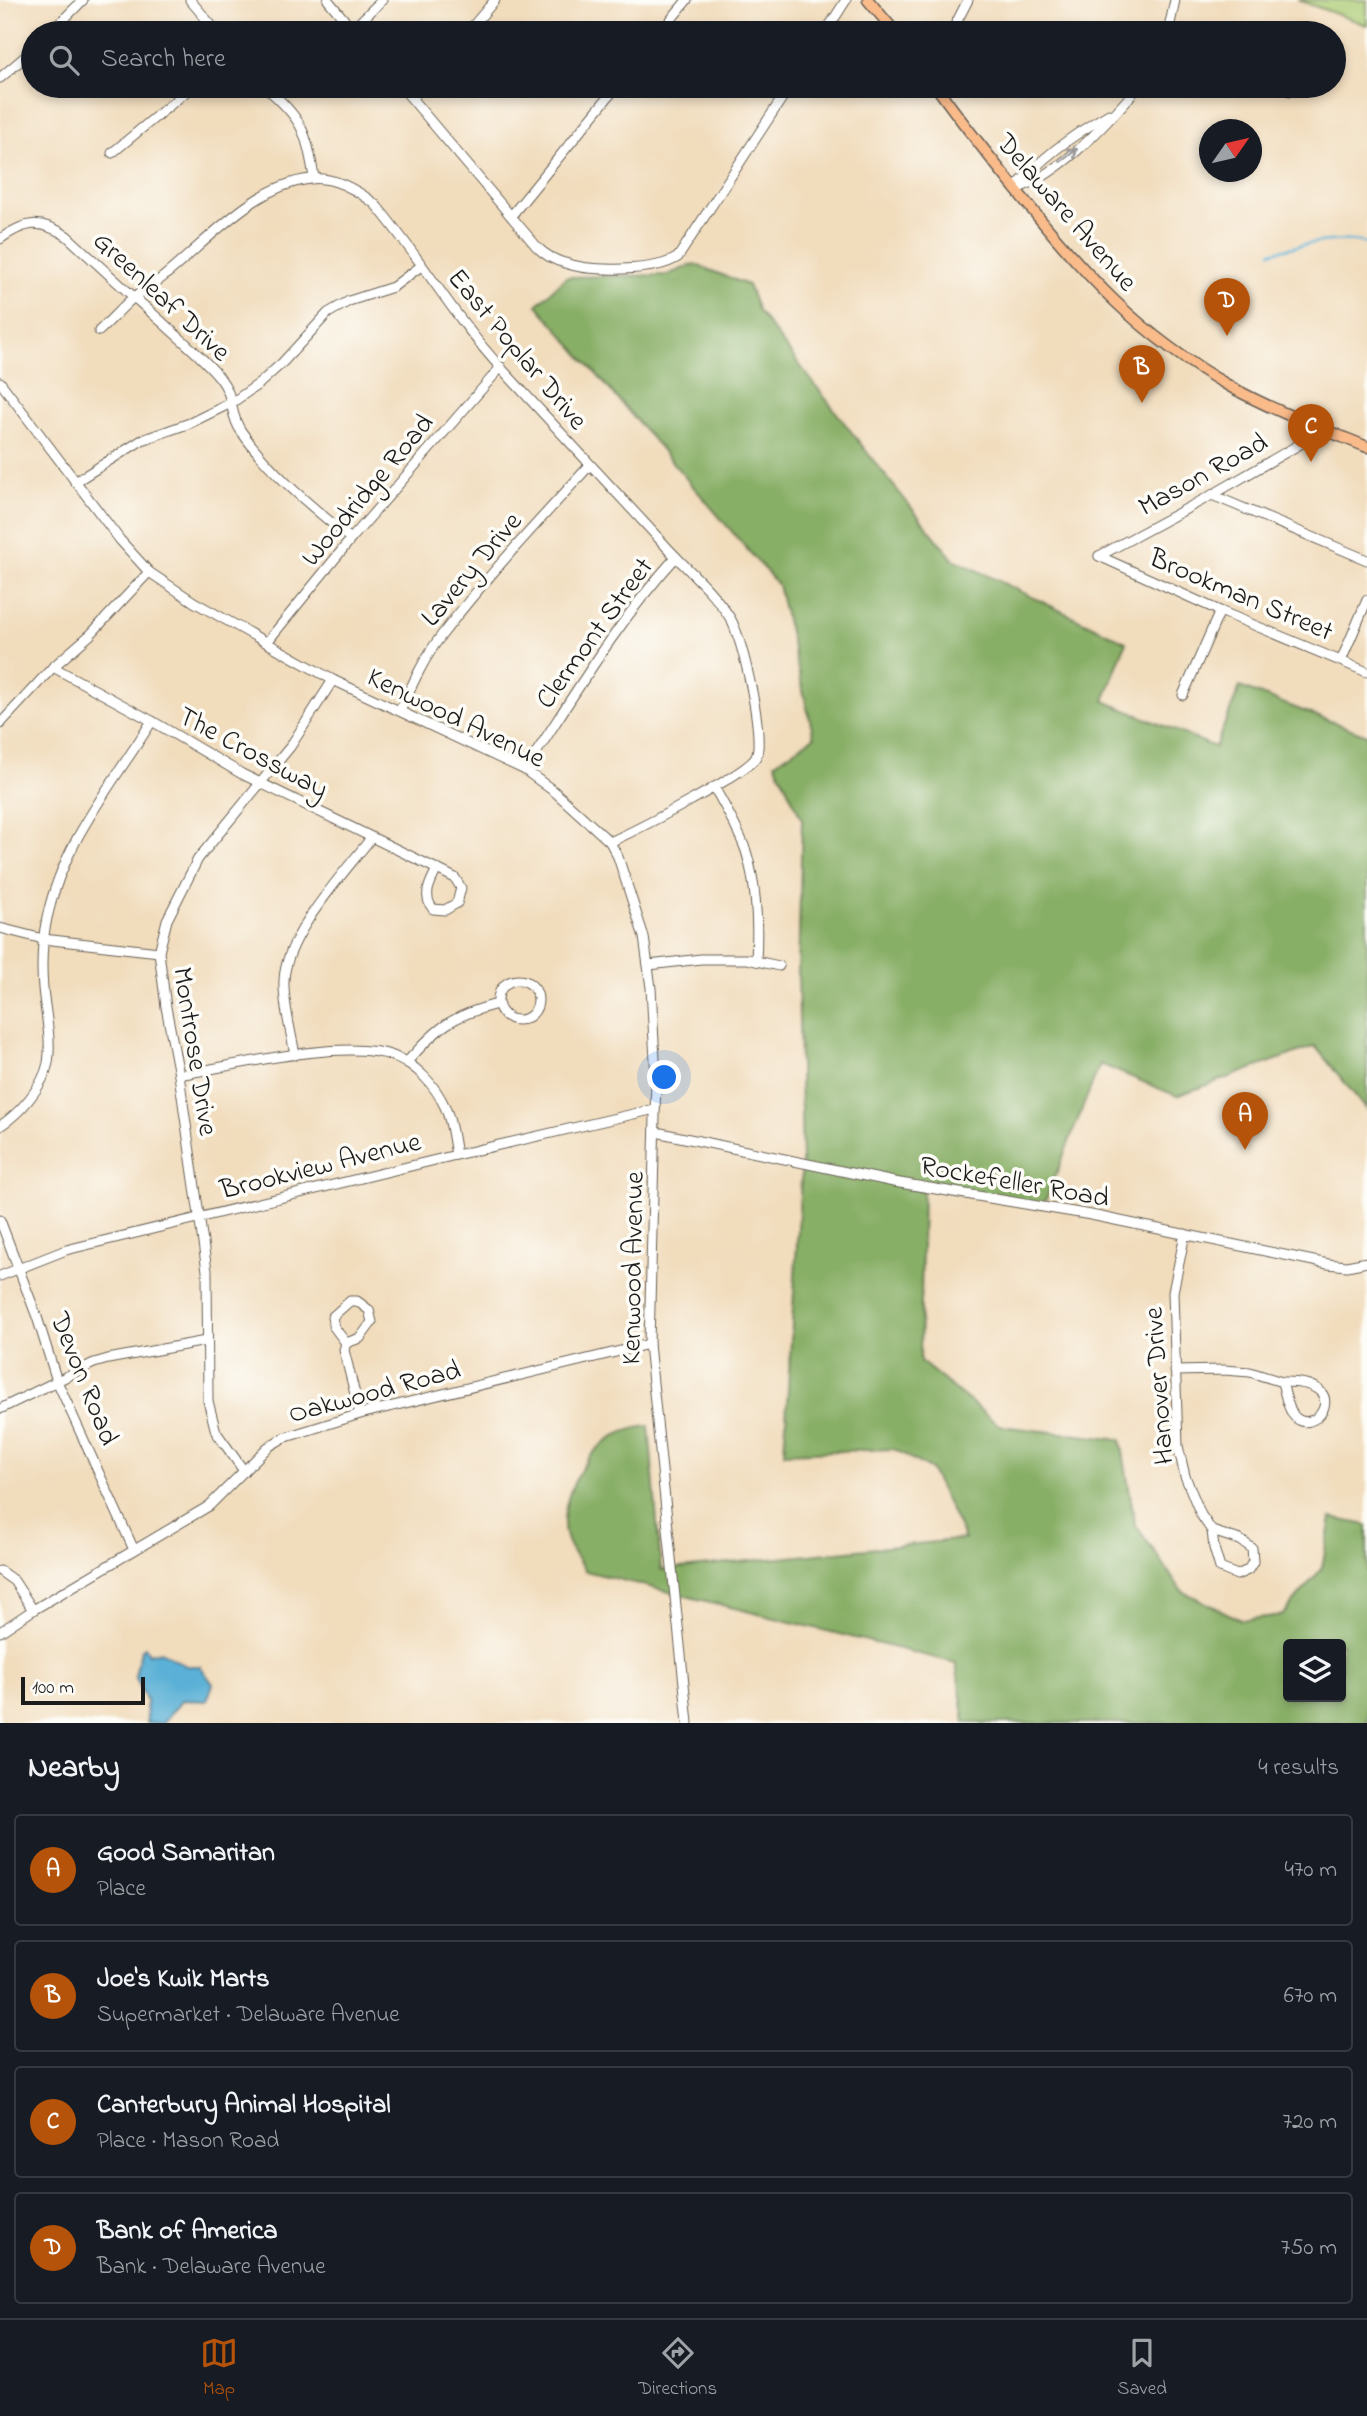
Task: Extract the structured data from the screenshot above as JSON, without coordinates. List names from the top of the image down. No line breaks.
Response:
{"streets":{"main road":["Delaware Avenue"],"street":["Greenleaf Drive","East Poplar Drive","Mason Road","Woodridge Road","Lavery Drive","Brookman Street","Clermont Street","Kenwood Avenue","The Crossway","Montrose Drive","Brookview Avenue","Rockefeller Road","Devon Road","Hanover Drive","Oakwood Road"]},"crossings":[["Delaware Avenue","Mason Road"],["Greenleaf Drive","Woodridge Road"],["East Poplar Drive","Woodridge Road"],["East Poplar Drive","Lavery Drive"],["East Poplar Drive","Clermont Street"],["Mason Road","Brookman Street"],["Woodridge Road","Kenwood Avenue"],["Lavery Drive","Kenwood Avenue"],["Clermont Street","Kenwood Avenue"],["Kenwood Avenue","Montrose Drive"],["Kenwood Avenue","Brookview Avenue"],["Kenwood Avenue","Rockefeller Road"],["Kenwood Avenue","Oakwood Road"],["The Crossway","Montrose Drive"],["Montrose Drive","Brookview Avenue"],["Montrose Drive","Oakwood Road"],["Brookview Avenue","Devon Road"],["Rockefeller Road","Hanover Drive"],["Devon Road","Oakwood Road"]],"scale_bar":"100 m","north":"top right","page":{"search":"Search here","pins":["D","B","C","A"],"scale":"100 m","heading":["Nearby","4 results"],"list":[{"mark":"A","name":"Good Samaritan","note":"Place","value":"470 m"},{"mark":"B","name":"Joe's Kwik Marts","note":"Supermarket · Delaware Avenue","value":"670 m"},{"mark":"C","name":"Canterbury Animal Hospital","note":"Place · Mason Road","value":"720 m"},{"mark":"D","name":"Bank of America","note":"Bank · Delaware Avenue","value":"750 m"}],"nav":["Map","Directions","Saved"]}}
